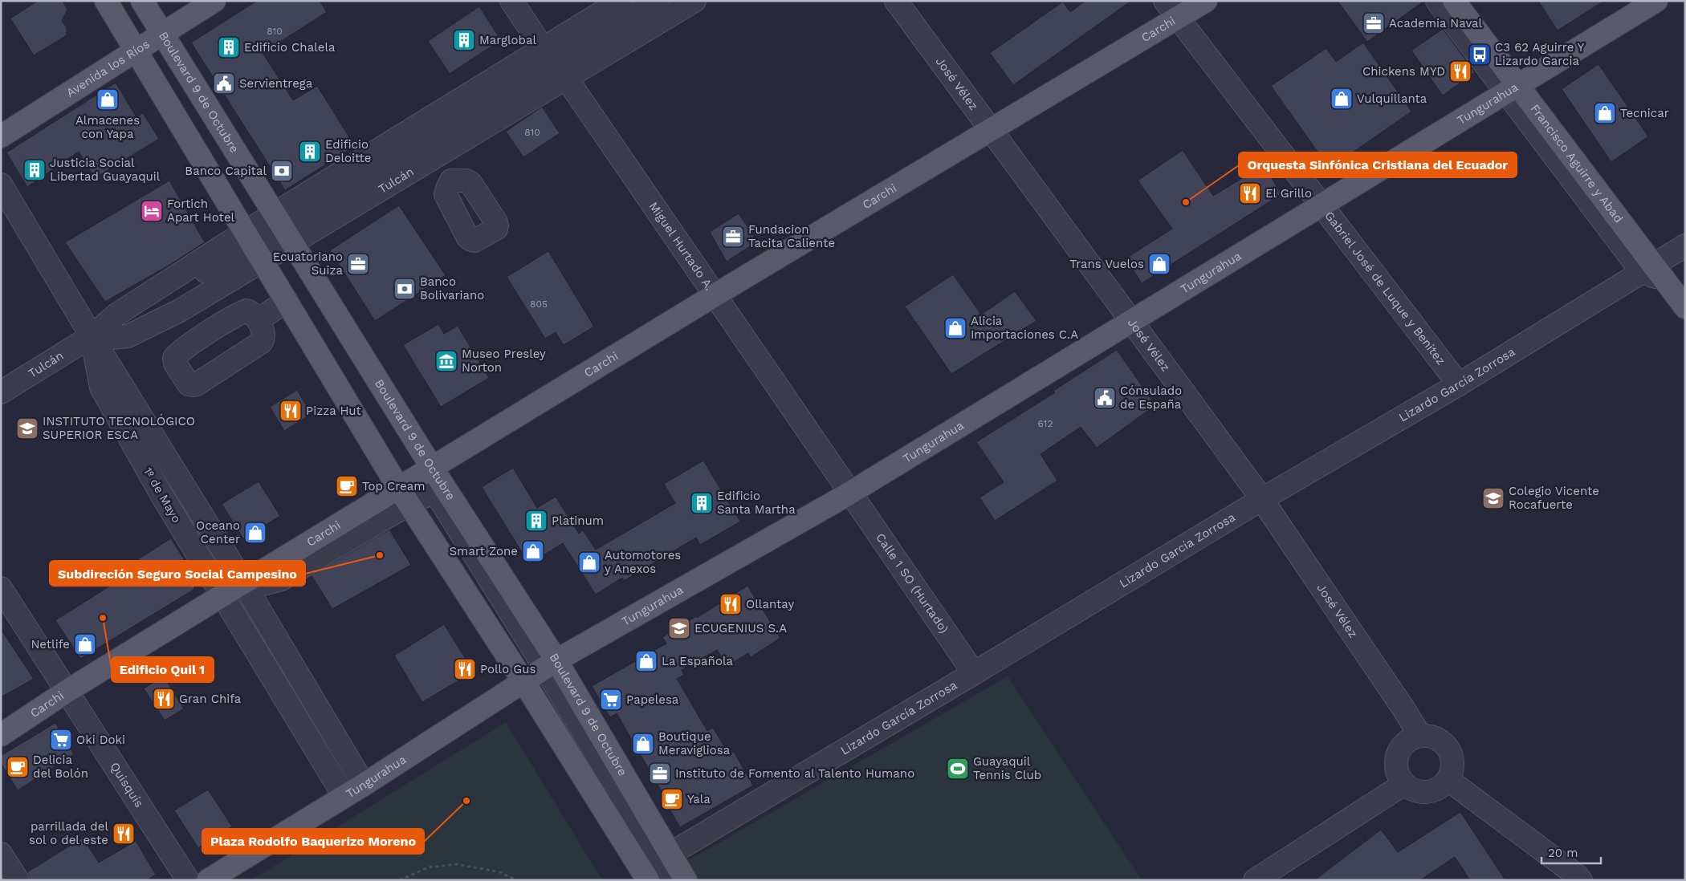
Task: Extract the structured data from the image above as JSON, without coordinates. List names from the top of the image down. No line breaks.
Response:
{"streets":{"main road":["Carchi","Avenida los Ríos","Boulevard 9 de Octubre","Tungurahua","Francisco Aguirre y Abad"],"street":["José Vélez","Tulcán","Miguel Hurtado A.","Gabriel José de Luque y Benitez","Lizardo García Zorrosa","1º de Mayo","Calle 1 SO (Hurtado)","Quisquís"]},"crossings":[["Carchi","José Vélez"],["Carchi","Boulevard 9 de Octubre"],["Carchi","Miguel Hurtado A."],["Carchi","Gabriel José de Luque y Benitez"],["Carchi","1º de Mayo"],["Carchi","Quisquís"],["Avenida los Ríos","Boulevard 9 de Octubre"],["José Vélez","Tungurahua"],["José Vélez","Lizardo García Zorrosa"],["Boulevard 9 de Octubre","Tungurahua"],["Boulevard 9 de Octubre","Tulcán"],["Boulevard 9 de Octubre","Lizardo García Zorrosa"],["Tungurahua","Francisco Aguirre y Abad"],["Tungurahua","Miguel Hurtado A."],["Tungurahua","Gabriel José de Luque y Benitez"],["Tungurahua","1º de Mayo"],["Tungurahua","Calle 1 SO (Hurtado)"],["Francisco Aguirre y Abad","Lizardo García Zorrosa"],["Tulcán","Miguel Hurtado A."],["Tulcán","1º de Mayo"],["Miguel Hurtado A.","Calle 1 SO (Hurtado)"],["Gabriel José de Luque y Benitez","Lizardo García Zorrosa"],["Lizardo García Zorrosa","Calle 1 SO (Hurtado)"]],"places":{"office":["Academia Naval","Fundacion Tacita Caliente","Ecuatoriano Suiza","Instituto de Fomento al Talento Humano"],"building":["Marglobal","Edificio Chalela","Edificio Deloitte","Justicia Social Libertad Guayaquil","Edificio Santa Martha","Platinum"],"bus stop":["C3 62 Aguirre Y Lizardo Garcia"],"restaurant":["Chickens MYD","El Grillo","Pizza Hut","Ollantay","Pollo Gus","Gran Chifa","parrillada del sol o del este"],"public building":["Servientrega","Cónsulado de España"],"shop":["Vulquillanta","Almacenes con Yapa","Tecnicar","Trans Vuelos","Alicia Importaciones C.A","Oceano Center","Smart Zone","Automotores y Anexos","Netlife","La Española","Boutique Meravigliosa"],"bank":["Banco Capital","Banco Bolivariano"],"other":["Orquesta Sinfónica Cristiana del Ecuador","Subdireción Seguro Social Campesino","Edificio Quil 1","Plaza Rodolfo Baquerizo Moreno"],"hotel":["Fortich Apart Hotel"],"museum":["Museo Presley Norton"],"school or university":["INSTITUTO TECNOLÓGICO SUPERIOR ESCA","Colegio Vicente Rocafuerte","ECUGENIUS S.A"],"cafe":["Top Cream","Delicia del Bolón","Yala"],"supermarket":["Papelesa","Oki Doki"],"sports":["Guayaquil Tennis Club"]},"house_numbers":["810","810","805","612"],"scale_bar":"20 m"}
